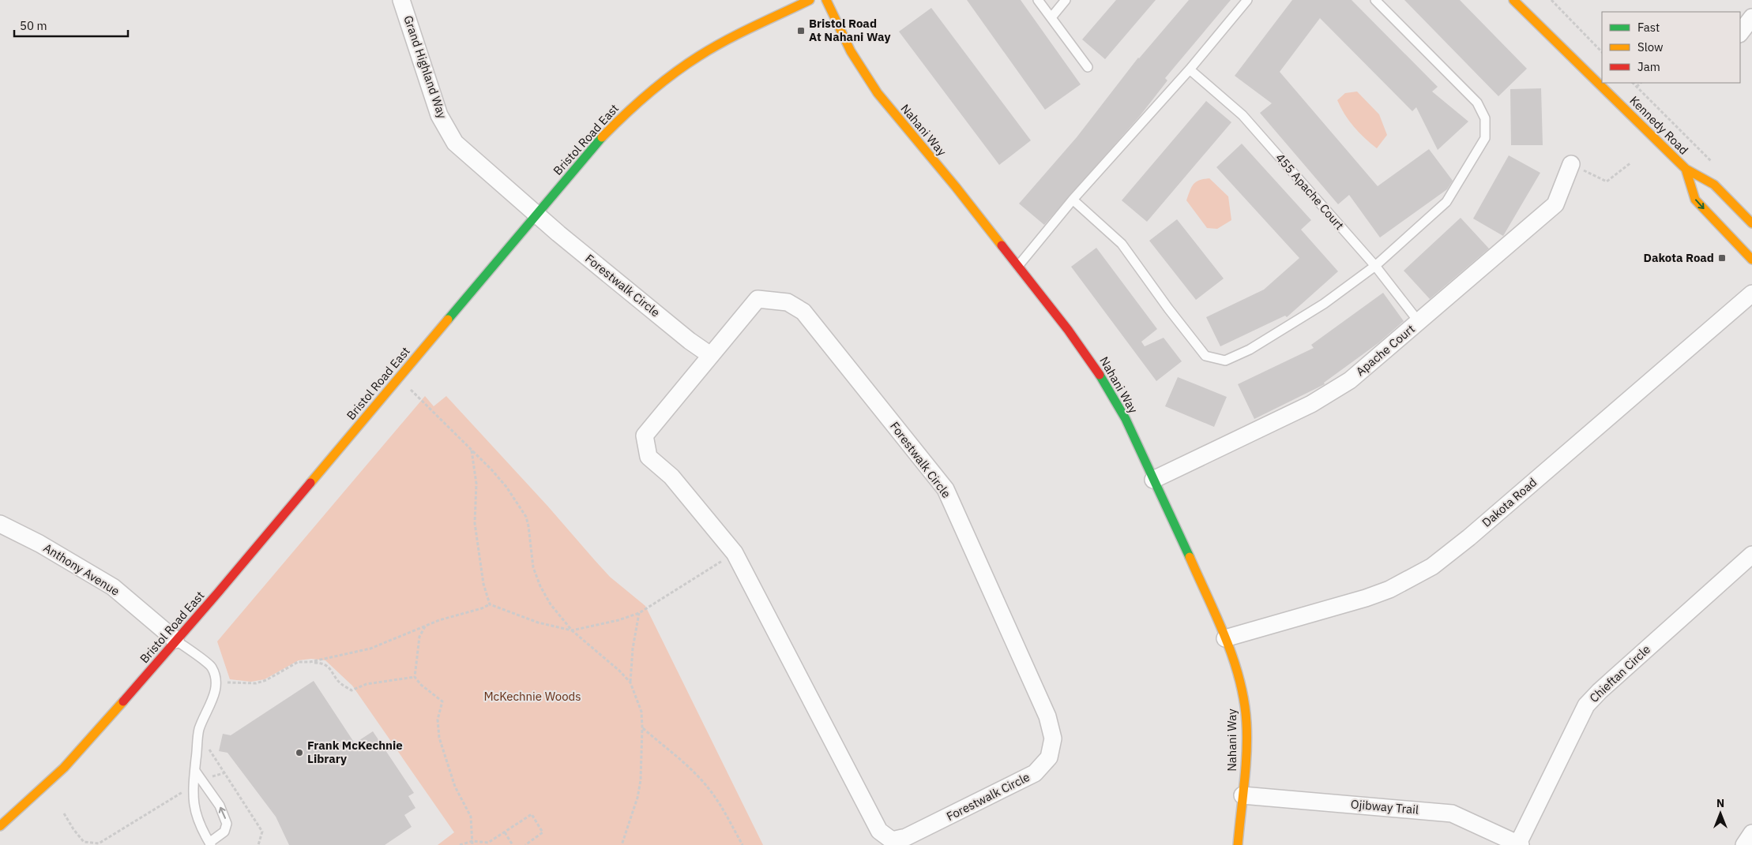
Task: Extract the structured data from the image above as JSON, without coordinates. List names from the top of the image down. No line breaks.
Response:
{"streets":{"street":["Grand Highland Way","Kennedy Road","Nahani Way","Bristol Road East","Forestwalk Circle","Apache Court","Dakota Road","Anthony Avenue","Chieftan Circle","Ojibway Trail"],"lane":["455 Apache Court"]},"crossings":[["Grand Highland Way","Bristol Road East"],["Grand Highland Way","Forestwalk Circle"],["Nahani Way","Apache Court"],["Nahani Way","Dakota Road"],["Nahani Way","Ojibway Trail"],["Bristol Road East","Forestwalk Circle"],["Bristol Road East","Anthony Avenue"],["455 Apache Court","Apache Court"],["Chieftan Circle","Ojibway Trail"]],"parks":["McKechnie Woods"],"places":{"transit":["Bristol Road At Nahani Way","Dakota Road"],"other":["Frank McKechnie Library"]},"legend":["Fast","Slow","Jam"],"scale_bar":"50 m","north":"top"}
